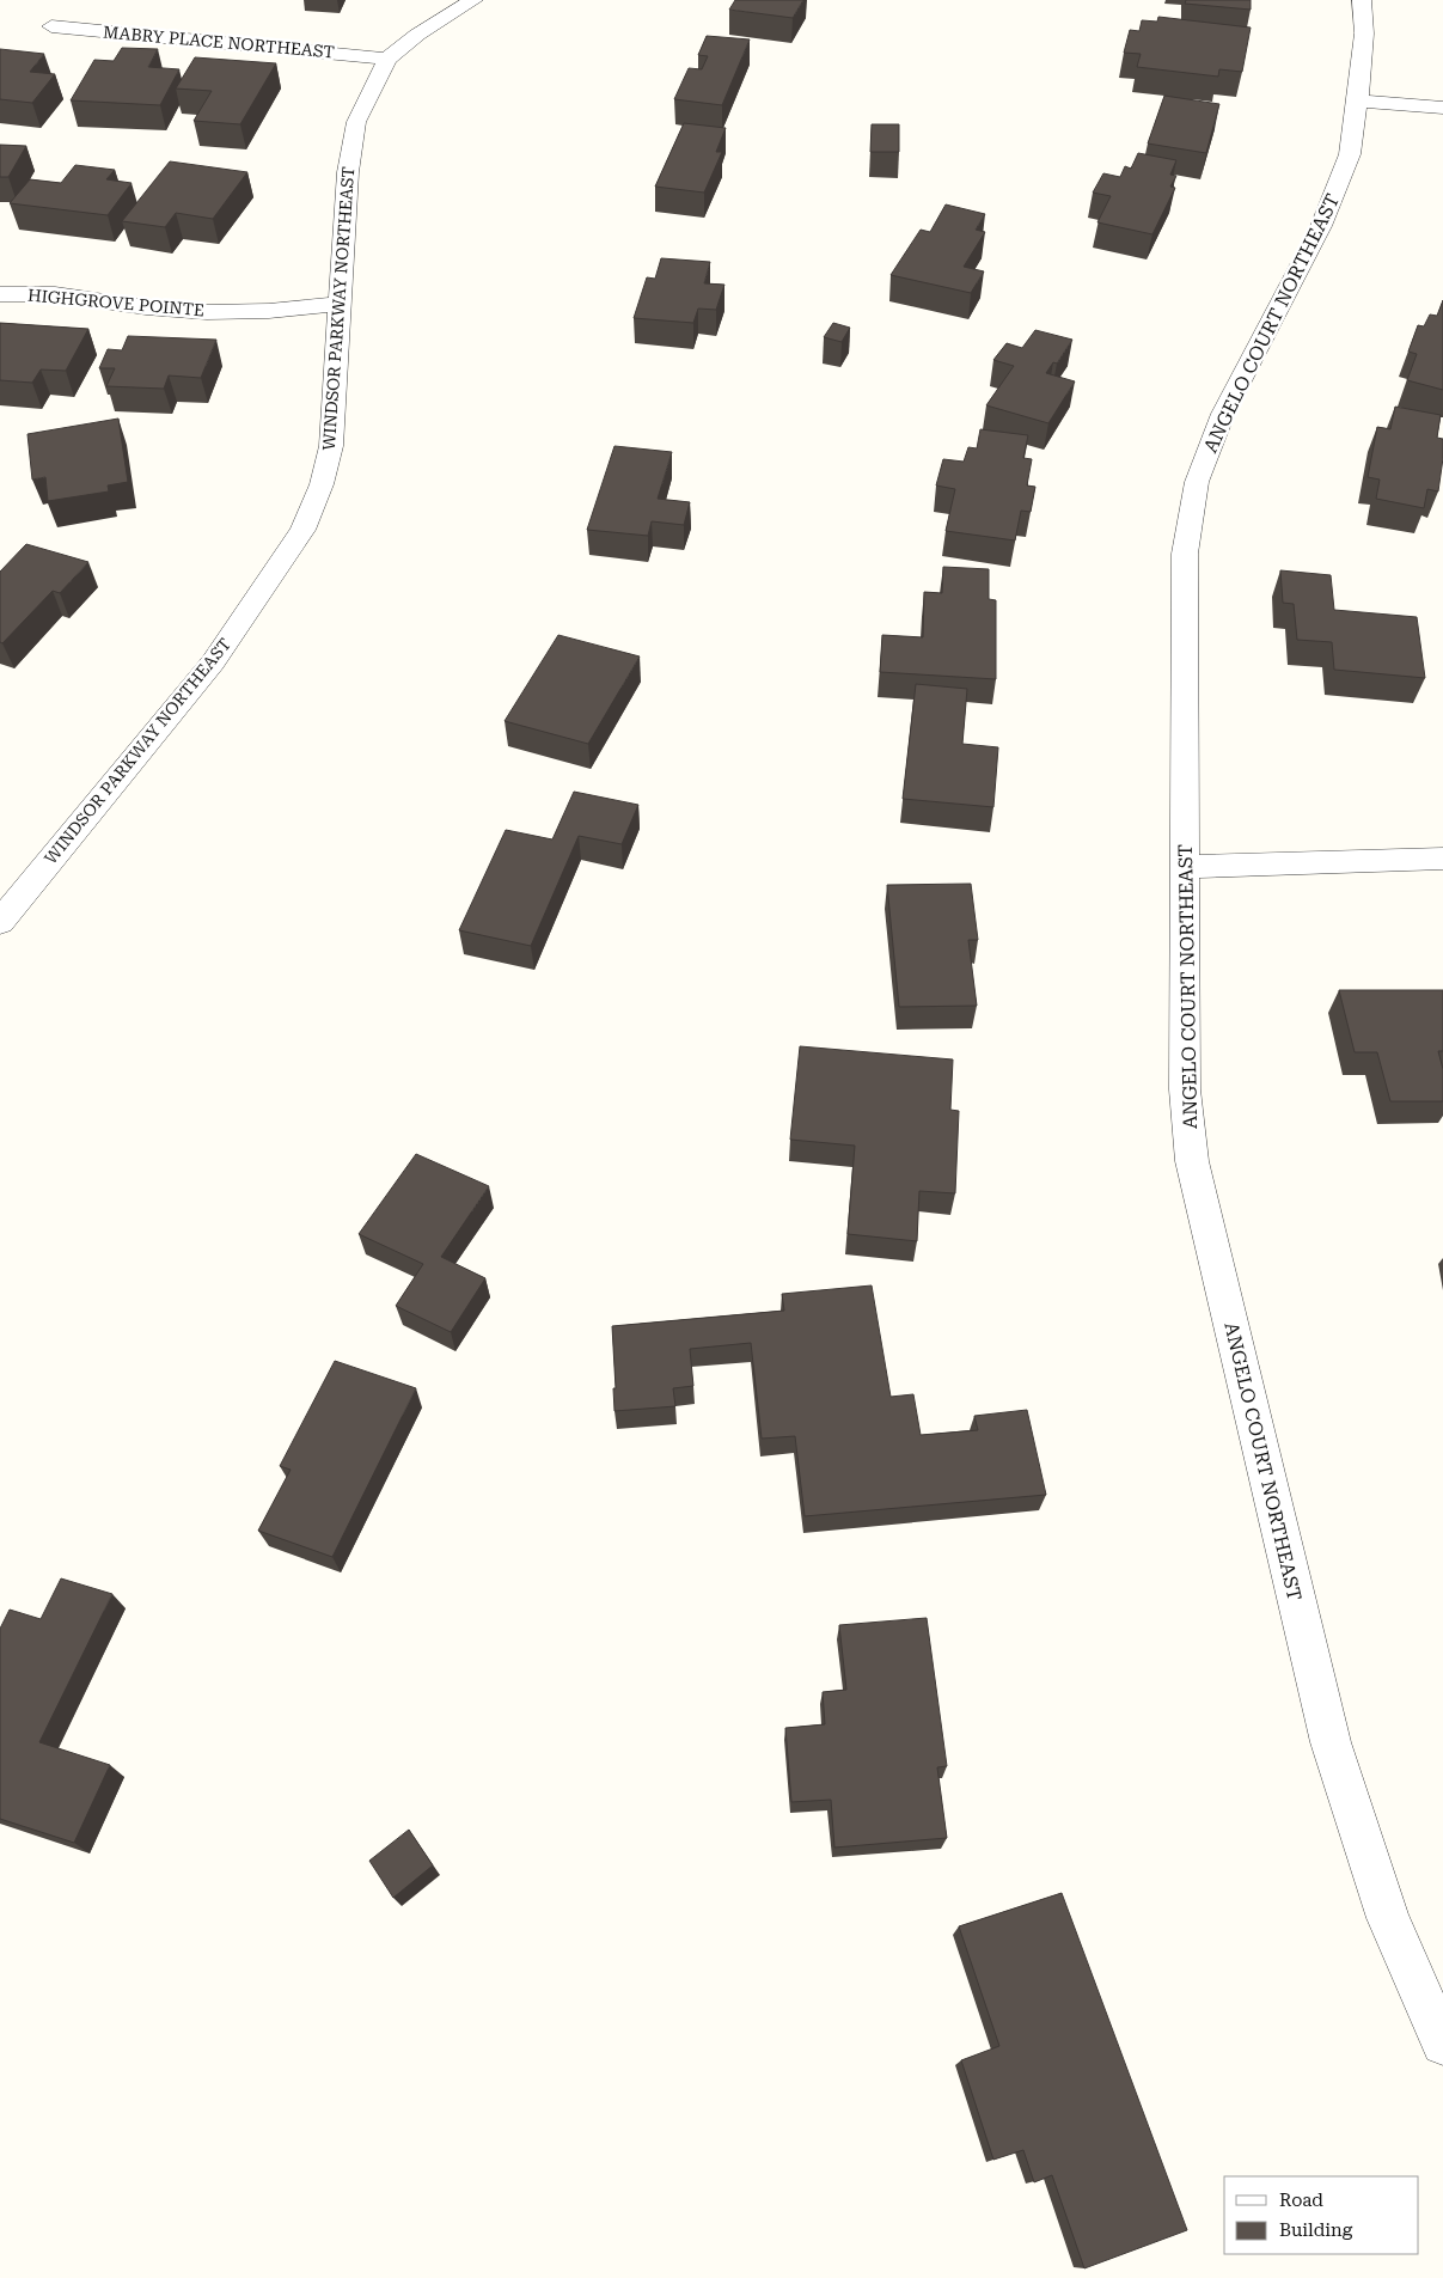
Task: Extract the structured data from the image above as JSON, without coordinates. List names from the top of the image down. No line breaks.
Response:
{"streets":{"street":["MABRY PLACE NORTHEAST","HIGHGROVE POINTE","WINDSOR PARKWAY NORTHEAST","ANGELO COURT NORTHEAST"]},"crossings":[["MABRY PLACE NORTHEAST","WINDSOR PARKWAY NORTHEAST"],["HIGHGROVE POINTE","WINDSOR PARKWAY NORTHEAST"]],"legend":["Road","Building"]}
